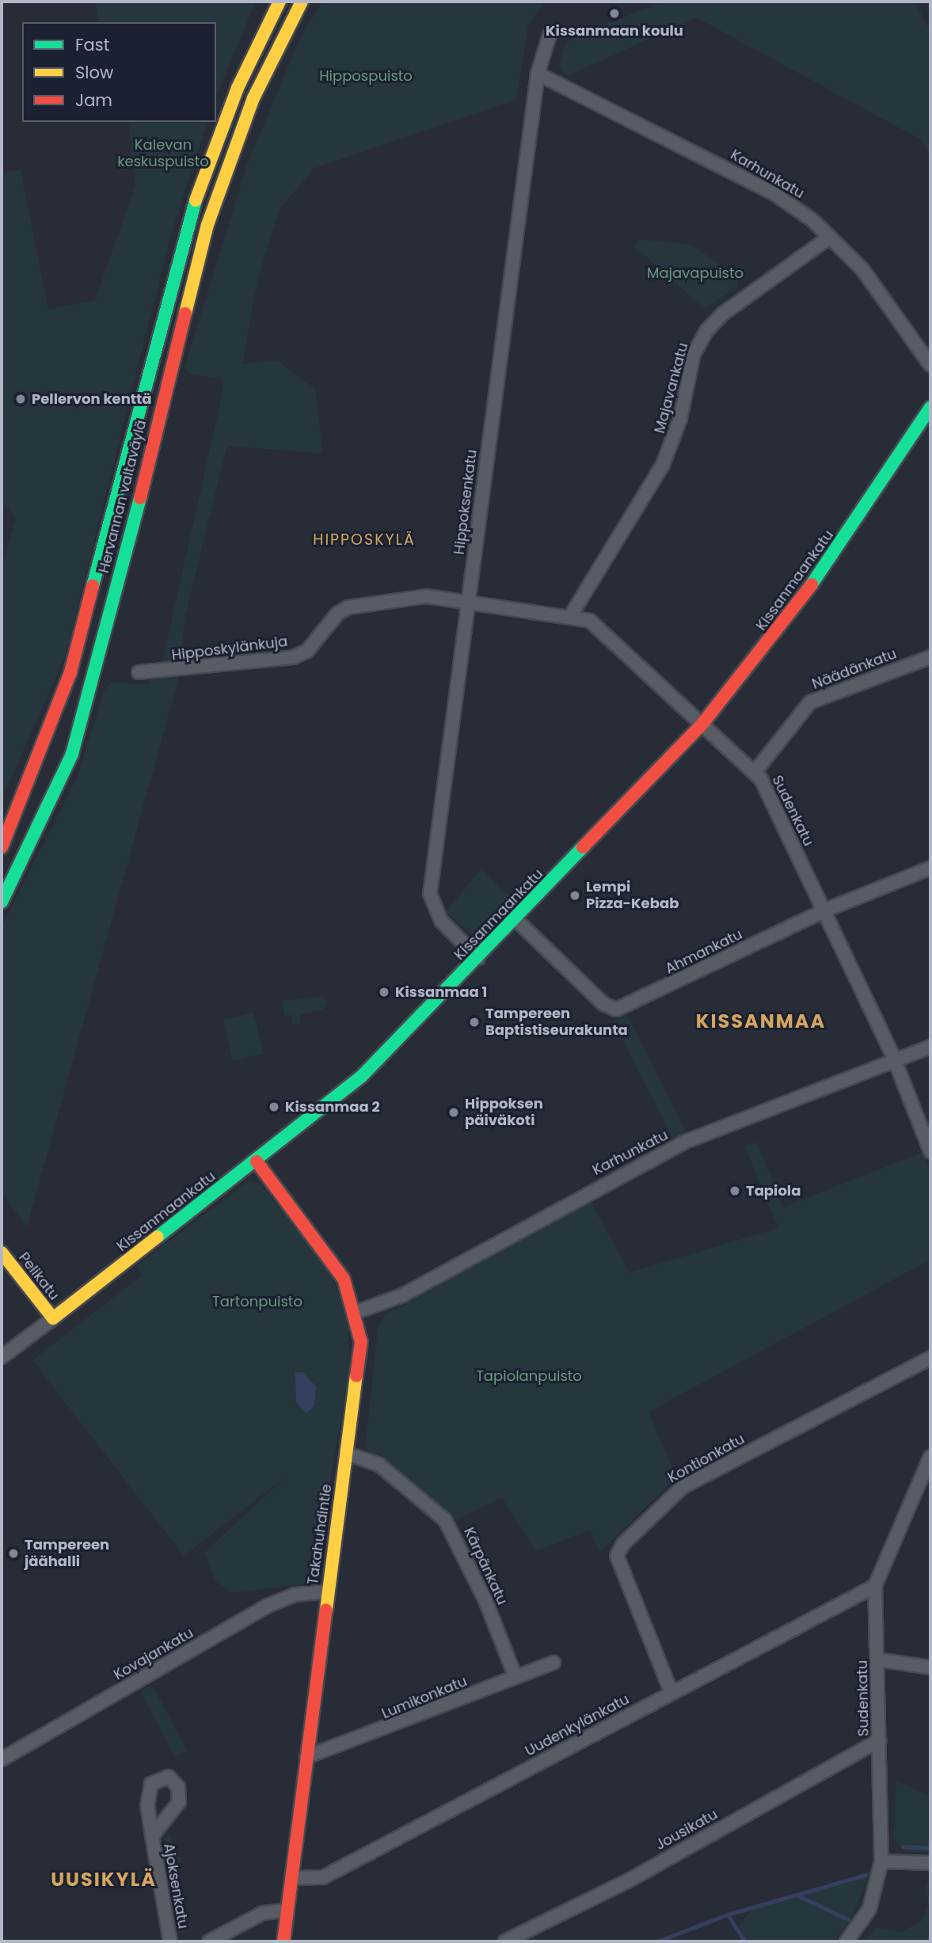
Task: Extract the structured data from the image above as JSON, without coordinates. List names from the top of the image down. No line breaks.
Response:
{"streets":{"main road":["Hervannan valtaväylä","Kissanmaankatu","Pelikatu","Takahuhdintie"],"street":["Karhunkatu","Majavankatu","Hippoksenkatu","Hipposkylänkuja","Näädänkatu","Sudenkatu","Ahmankatu","Kontionkatu","Kärpänkatu","Kovajankatu","Lumikonkatu","Uudenkylänkatu","Jousikatu","Ajoksenkatu"]},"crossings":[["Karhunkatu","Majavankatu"],["Karhunkatu","Hippoksenkatu"],["Karhunkatu","Sudenkatu"],["Karhunkatu","Takahuhdintie"],["Majavankatu","Sudenkatu"],["Hippoksenkatu","Kissanmaankatu"],["Hippoksenkatu","Hipposkylänkuja"],["Hippoksenkatu","Sudenkatu"],["Kissanmaankatu","Sudenkatu"],["Kissanmaankatu","Ahmankatu"],["Kissanmaankatu","Pelikatu"],["Kissanmaankatu","Takahuhdintie"],["Hipposkylänkuja","Sudenkatu"],["Näädänkatu","Sudenkatu"],["Sudenkatu","Ahmankatu"],["Sudenkatu","Uudenkylänkatu"],["Sudenkatu","Jousikatu"],["Kontionkatu","Uudenkylänkatu"],["Takahuhdintie","Kärpänkatu"],["Takahuhdintie","Kovajankatu"],["Takahuhdintie","Lumikonkatu"],["Takahuhdintie","Uudenkylänkatu"],["Kärpänkatu","Lumikonkatu"]],"districts":["HIPPOSKYLÄ","KISSANMAA","UUSIKYLÄ"],"parks":["Hippospuisto","Kalevan keskuspuisto","Majavapuisto","Tartonpuisto","Tapiolanpuisto"],"places":["Kissanmaan koulu","Pellervon kenttä","Lempi Pizza-Kebab","Kissanmaa 1","Tampereen Baptistiseurakunta","Kissanmaa 2","Hippoksen päiväkoti","Tapiola","Tampereen jäähalli"],"legend":["Fast","Slow","Jam"]}
